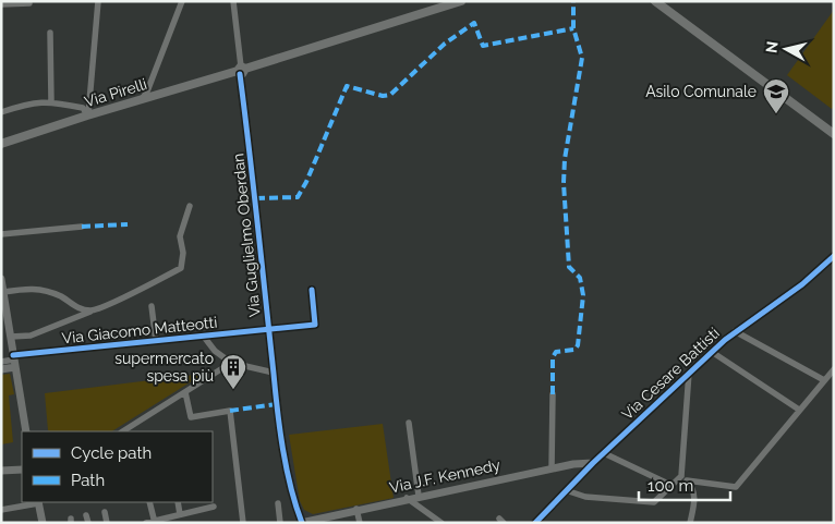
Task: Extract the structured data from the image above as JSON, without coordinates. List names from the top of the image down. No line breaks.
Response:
{"streets":{"main road":["Via Pirelli"],"street":["Via Guglielmo Oberdan","Via Giacomo Matteotti","Via Cesare Battisti","Via J.F. Kennedy"]},"crossings":[["Via Pirelli","Via Guglielmo Oberdan"],["Via Guglielmo Oberdan","Via Giacomo Matteotti"],["Via Guglielmo Oberdan","Via J.F. Kennedy"],["Via Cesare Battisti","Via J.F. Kennedy"]],"places":{"school or university":["Asilo Comunale"],"building":["supermercato spesa più"]},"legend":["Cycle path","Path"],"scale_bar":"100 m","north":"left"}
